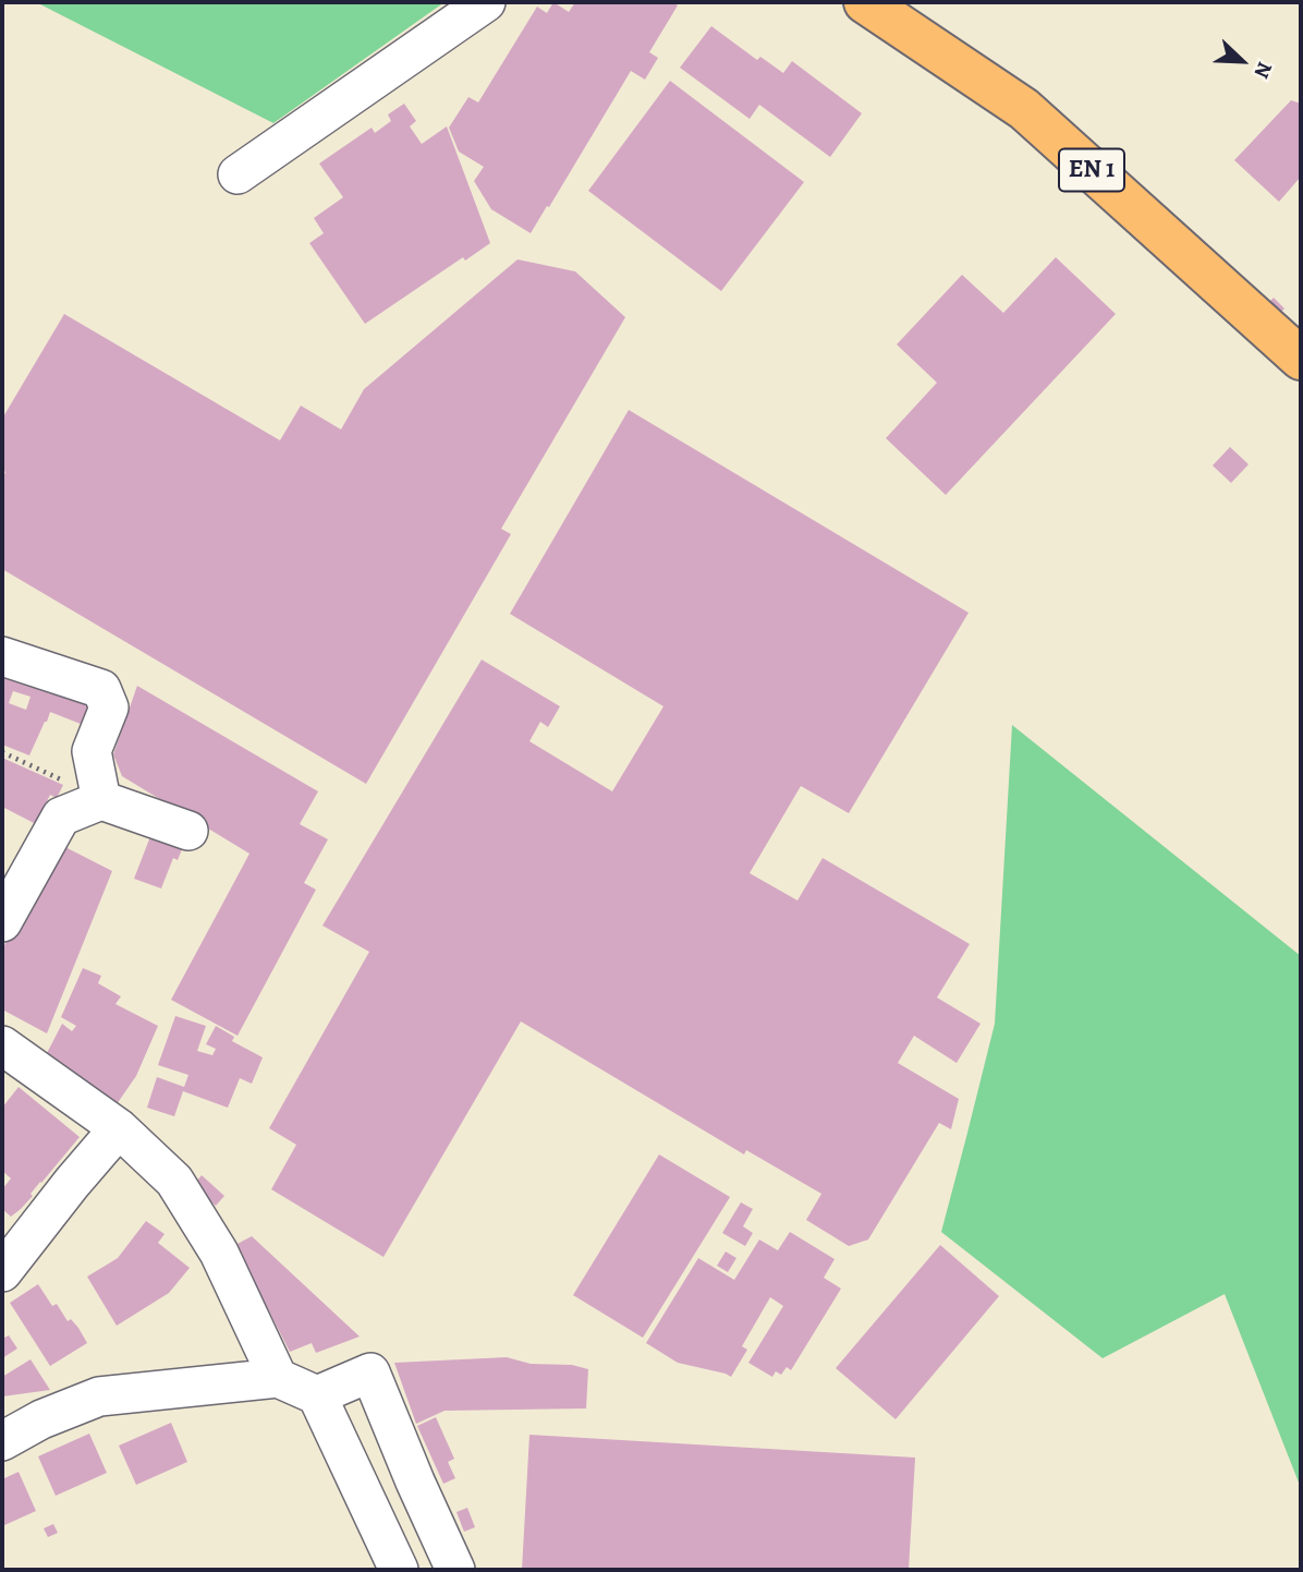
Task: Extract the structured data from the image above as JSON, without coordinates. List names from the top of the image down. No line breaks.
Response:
{"streets":{"main road":["EN 1"]},"north":"bottom right"}
